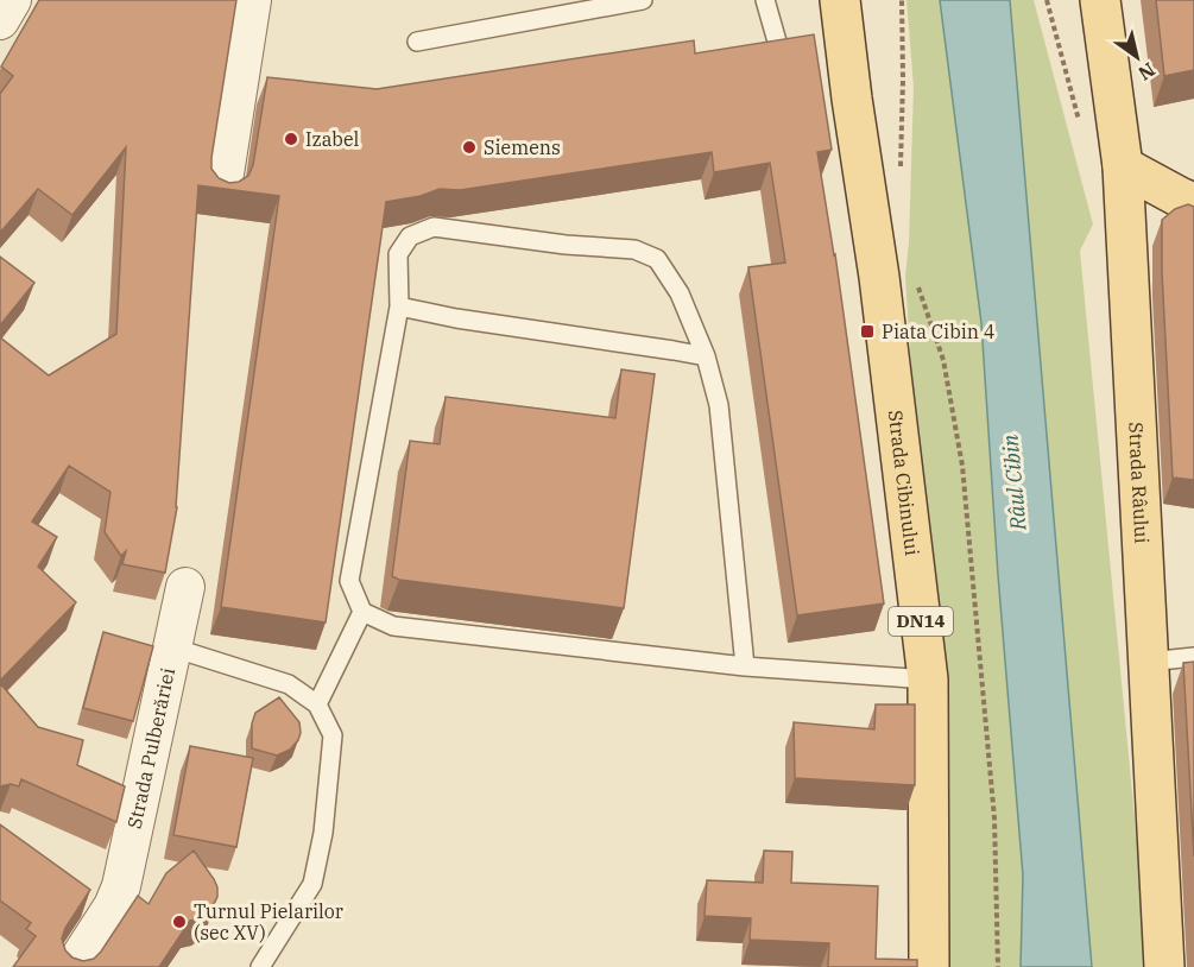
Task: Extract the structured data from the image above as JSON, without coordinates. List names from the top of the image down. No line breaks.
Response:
{"streets":{"main road":["Strada Cibinului","Strada Râului","DN14"],"street":["Strada Pulberăriei"]},"water":["Râul Cibin"],"places":{"other":["Izabel","Siemens","Turnul Pielarilor (sec XV)"],"transit":["Piata Cibin 4"]},"north":"bottom right"}
